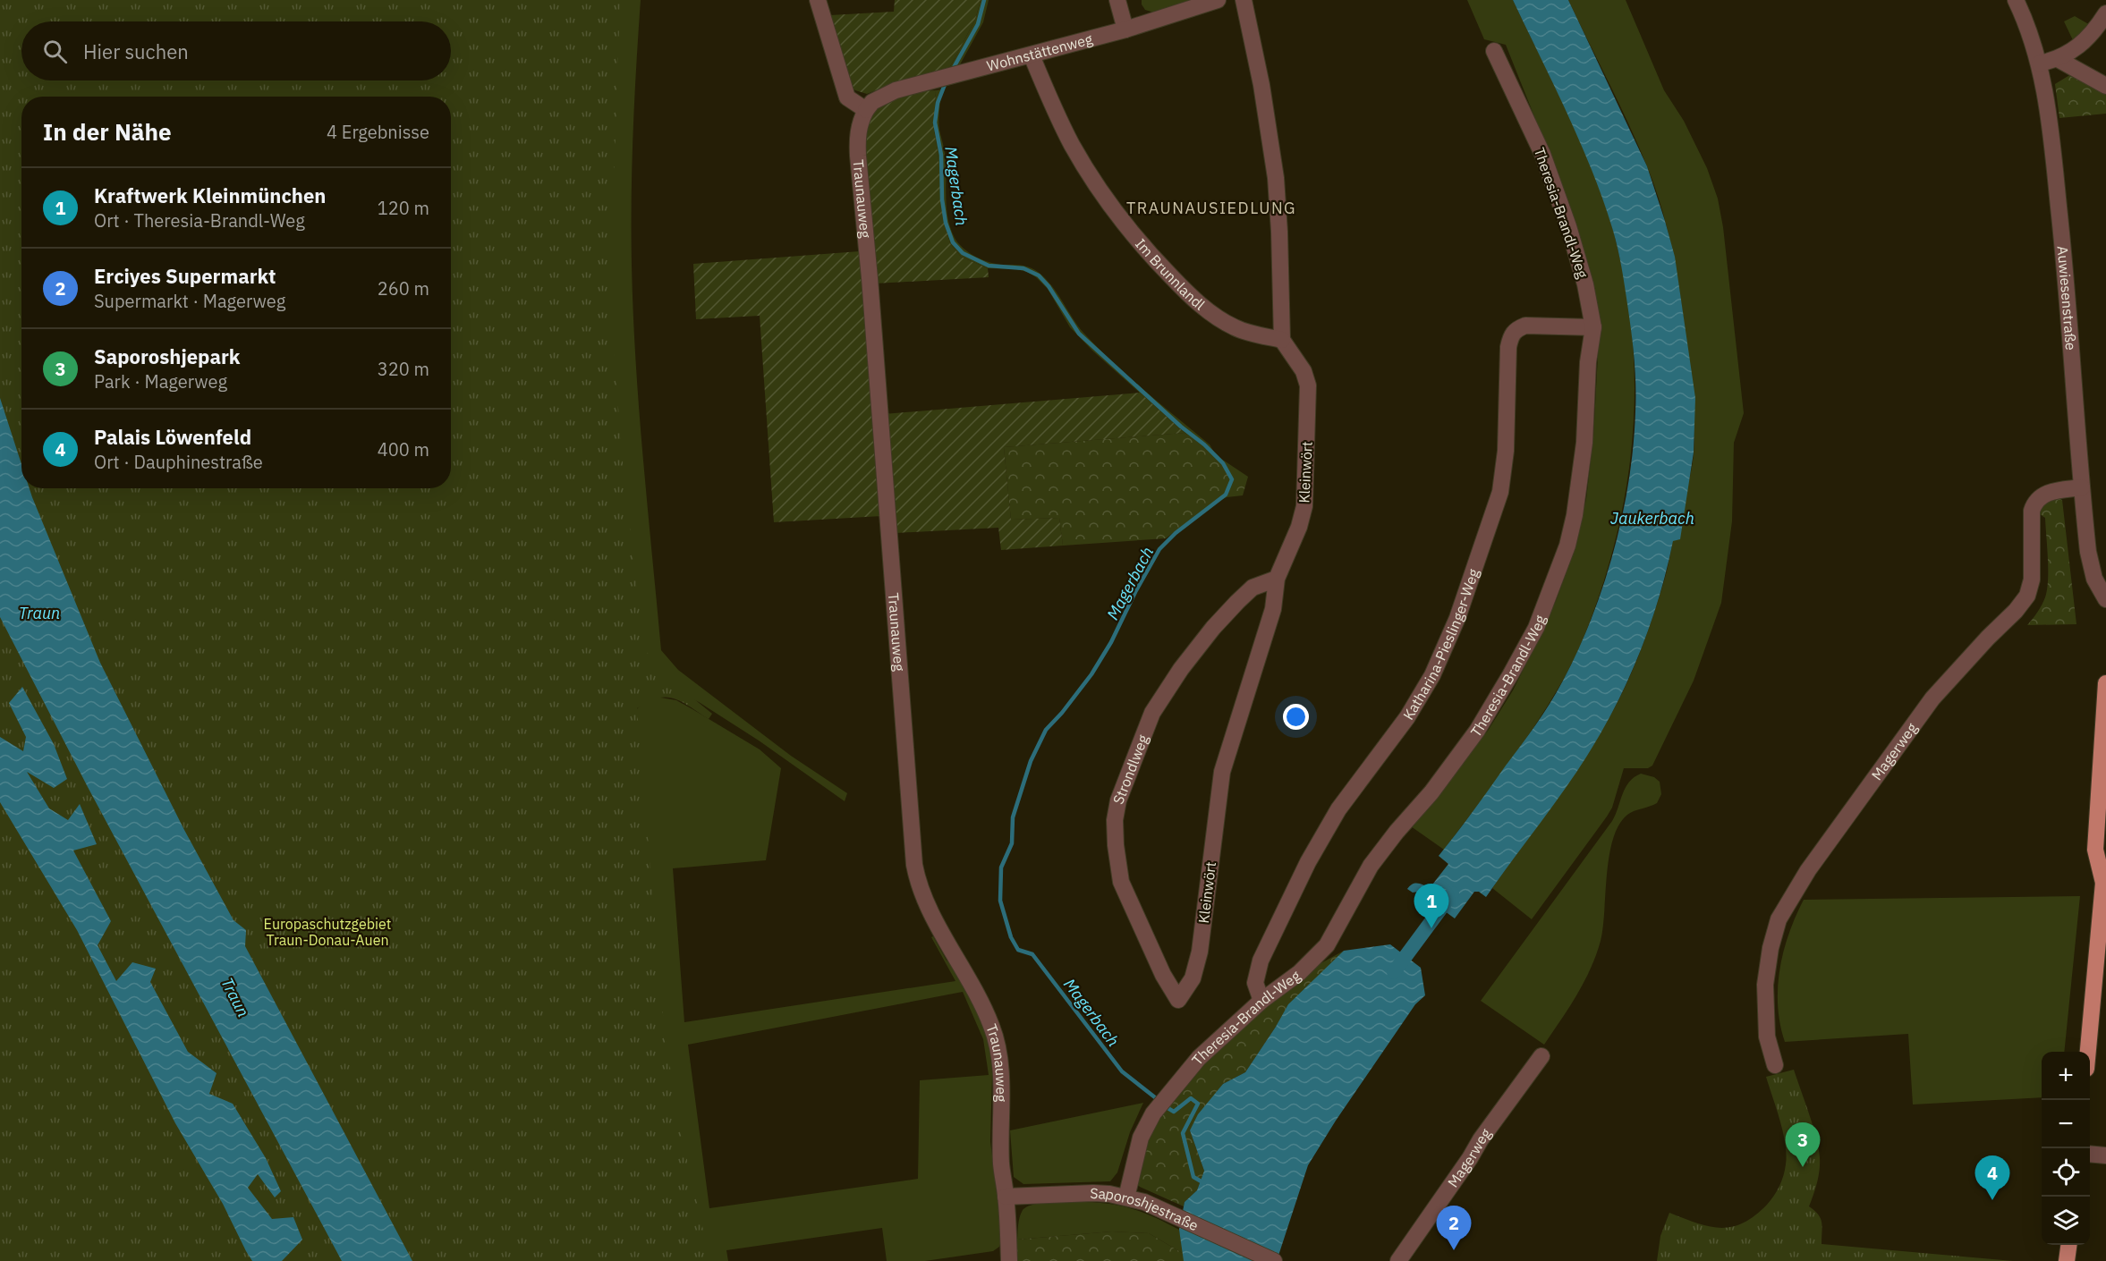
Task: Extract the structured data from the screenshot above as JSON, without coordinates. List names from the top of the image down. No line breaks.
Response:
{"streets":{"street":["Wohnstättenweg","Traunauweg","Theresia-Brandl-Weg","Im Brunnlandl","Auwiesenstraße","Kleinwört","Katharina-Pieslinger-Weg","Magerweg","Strondlweg","Saporoshjestraße"]},"crossings":[["Wohnstättenweg","Traunauweg"],["Wohnstättenweg","Im Brunnlandl"],["Traunauweg","Saporoshjestraße"],["Theresia-Brandl-Weg","Katharina-Pieslinger-Weg"],["Theresia-Brandl-Weg","Saporoshjestraße"],["Im Brunnlandl","Kleinwört"],["Auwiesenstraße","Magerweg"],["Kleinwört","Strondlweg"]],"districts":["TRAUNAUSIEDLUNG"],"water":["Magerbach","Jaukerbach","Traun"],"parks":["Europaschutzgebiet Traun-Donau-Auen"],"page":{"search":"Hier suchen","heading":["In der Nähe","4 Ergebnisse"],"list":[{"mark":"1","name":"Kraftwerk Kleinmünchen","note":"Ort · Theresia-Brandl-Weg","value":"120 m"},{"mark":"2","name":"Erciyes Supermarkt","note":"Supermarkt · Magerweg","value":"260 m"},{"mark":"3","name":"Saporoshjepark","note":"Park · Magerweg","value":"320 m"},{"mark":"4","name":"Palais Löwenfeld","note":"Ort · Dauphinestraße","value":"400 m"}],"pins":["1","3","4","2"],"map_buttons":["+","−"]}}
